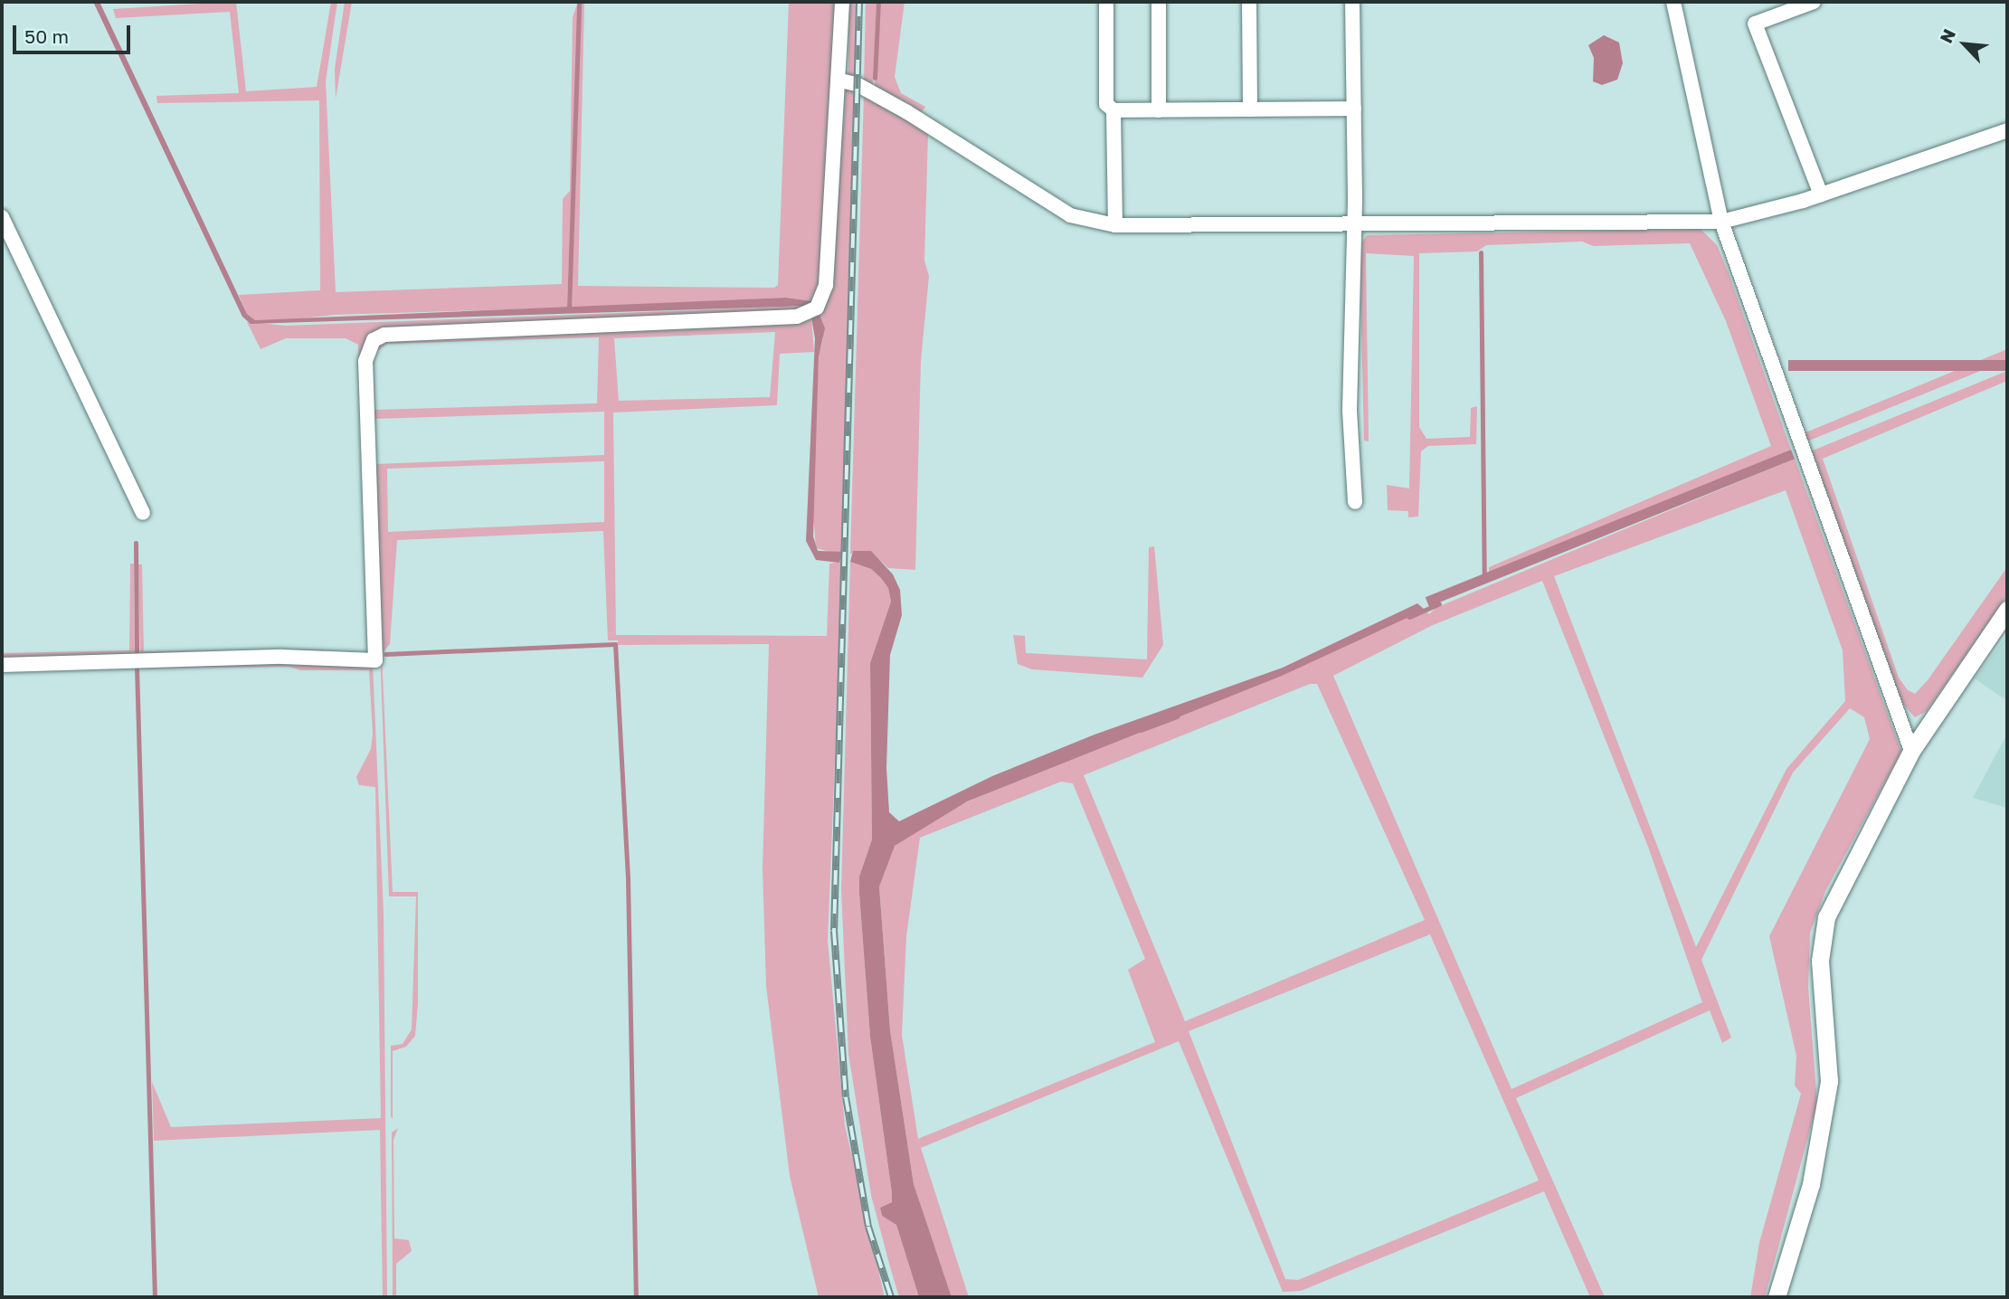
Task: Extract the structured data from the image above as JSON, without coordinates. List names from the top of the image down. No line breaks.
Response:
{"scale_bar":"50 m","north":"top left"}
